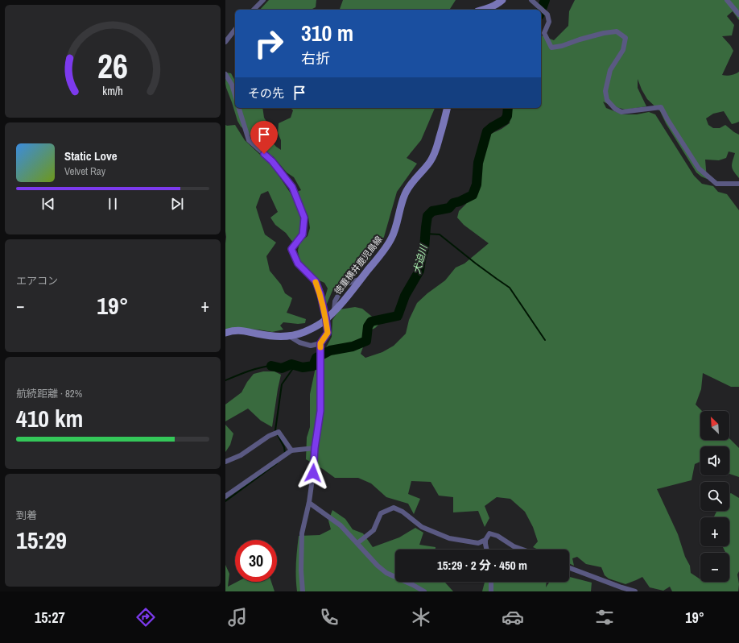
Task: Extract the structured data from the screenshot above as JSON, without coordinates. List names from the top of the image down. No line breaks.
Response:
{"streets":{"main road":["徳重横井鹿児島線"]},"water":["犬迫川"],"north":"top left","page":{"turn":["310 m","右折"],"then":"その先","song":["Static Love","Velvet Ray"],"tile":["エアコン",["航続距離 · 82%","410 km"],["到着","15:29"]],"heat":["−","19°","+"],"map_buttons":["+","−"],"limit":"30","trip":"15:29 · 2 分 · 450 m","tabs":["15:27","19°"],"gauge":["26","km/h"]}}
